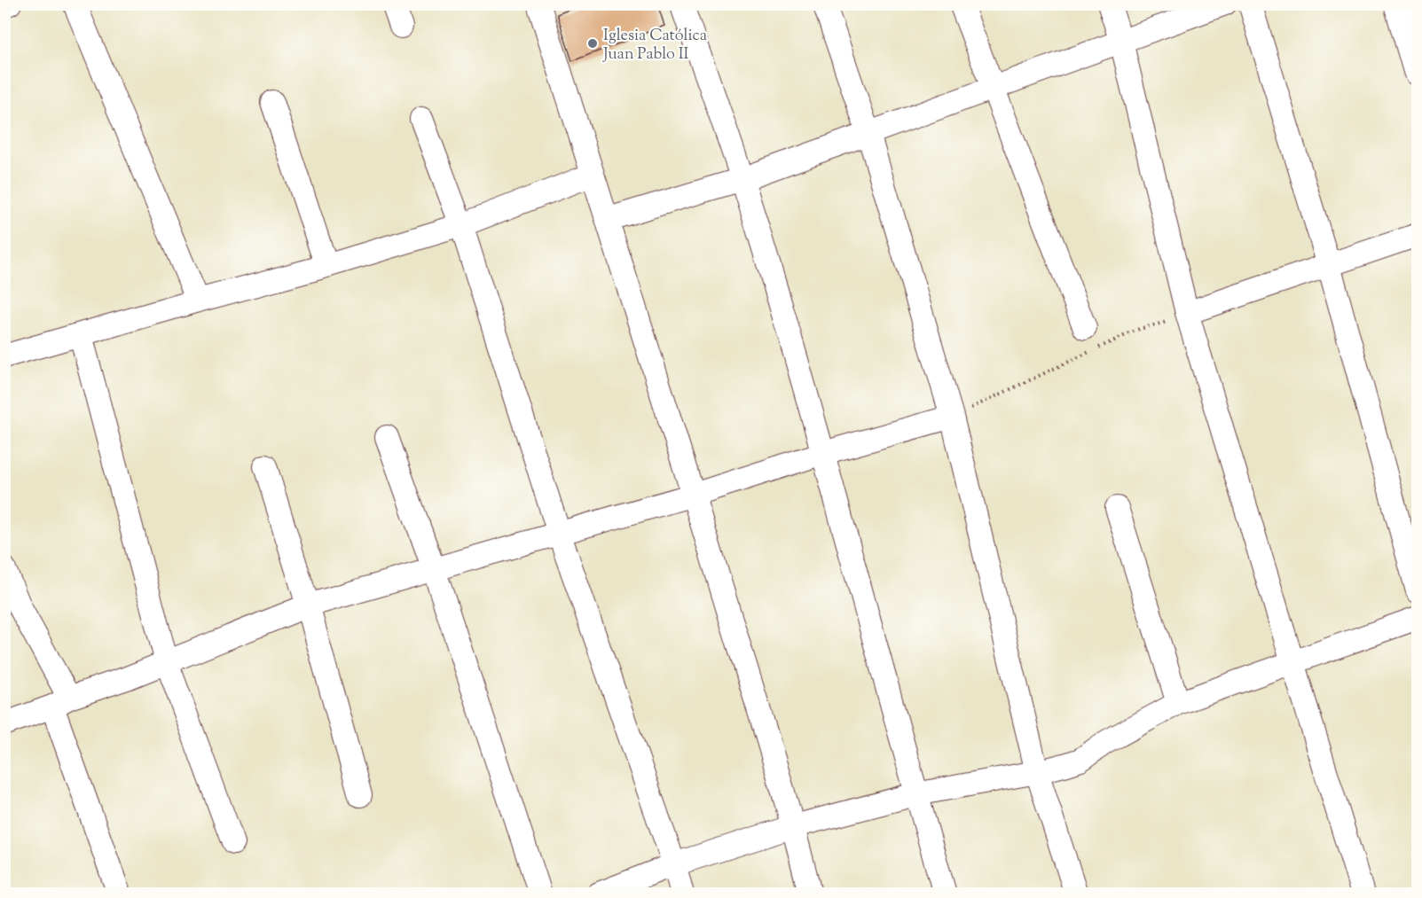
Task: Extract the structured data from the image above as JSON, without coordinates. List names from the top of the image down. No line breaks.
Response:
{"places":["Iglesia Católica Juan Pablo II"]}
